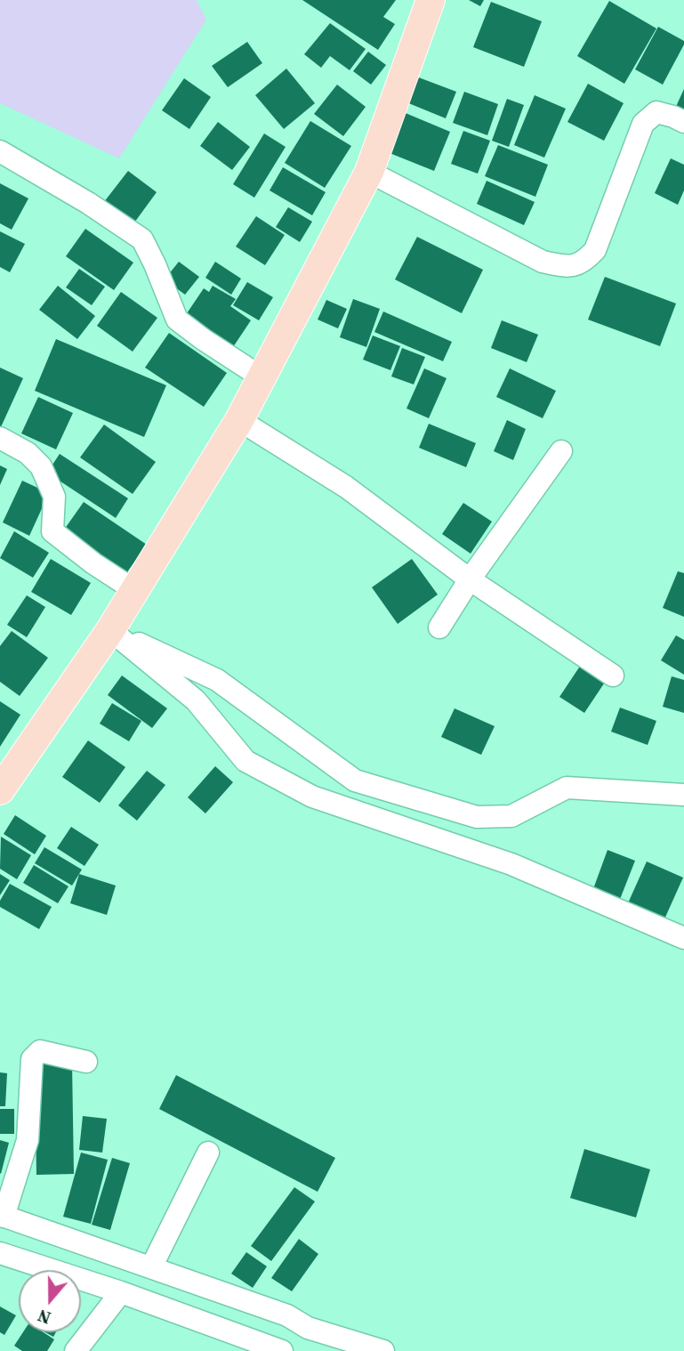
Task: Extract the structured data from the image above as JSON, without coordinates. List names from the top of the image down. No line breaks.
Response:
{"north":"bottom"}
